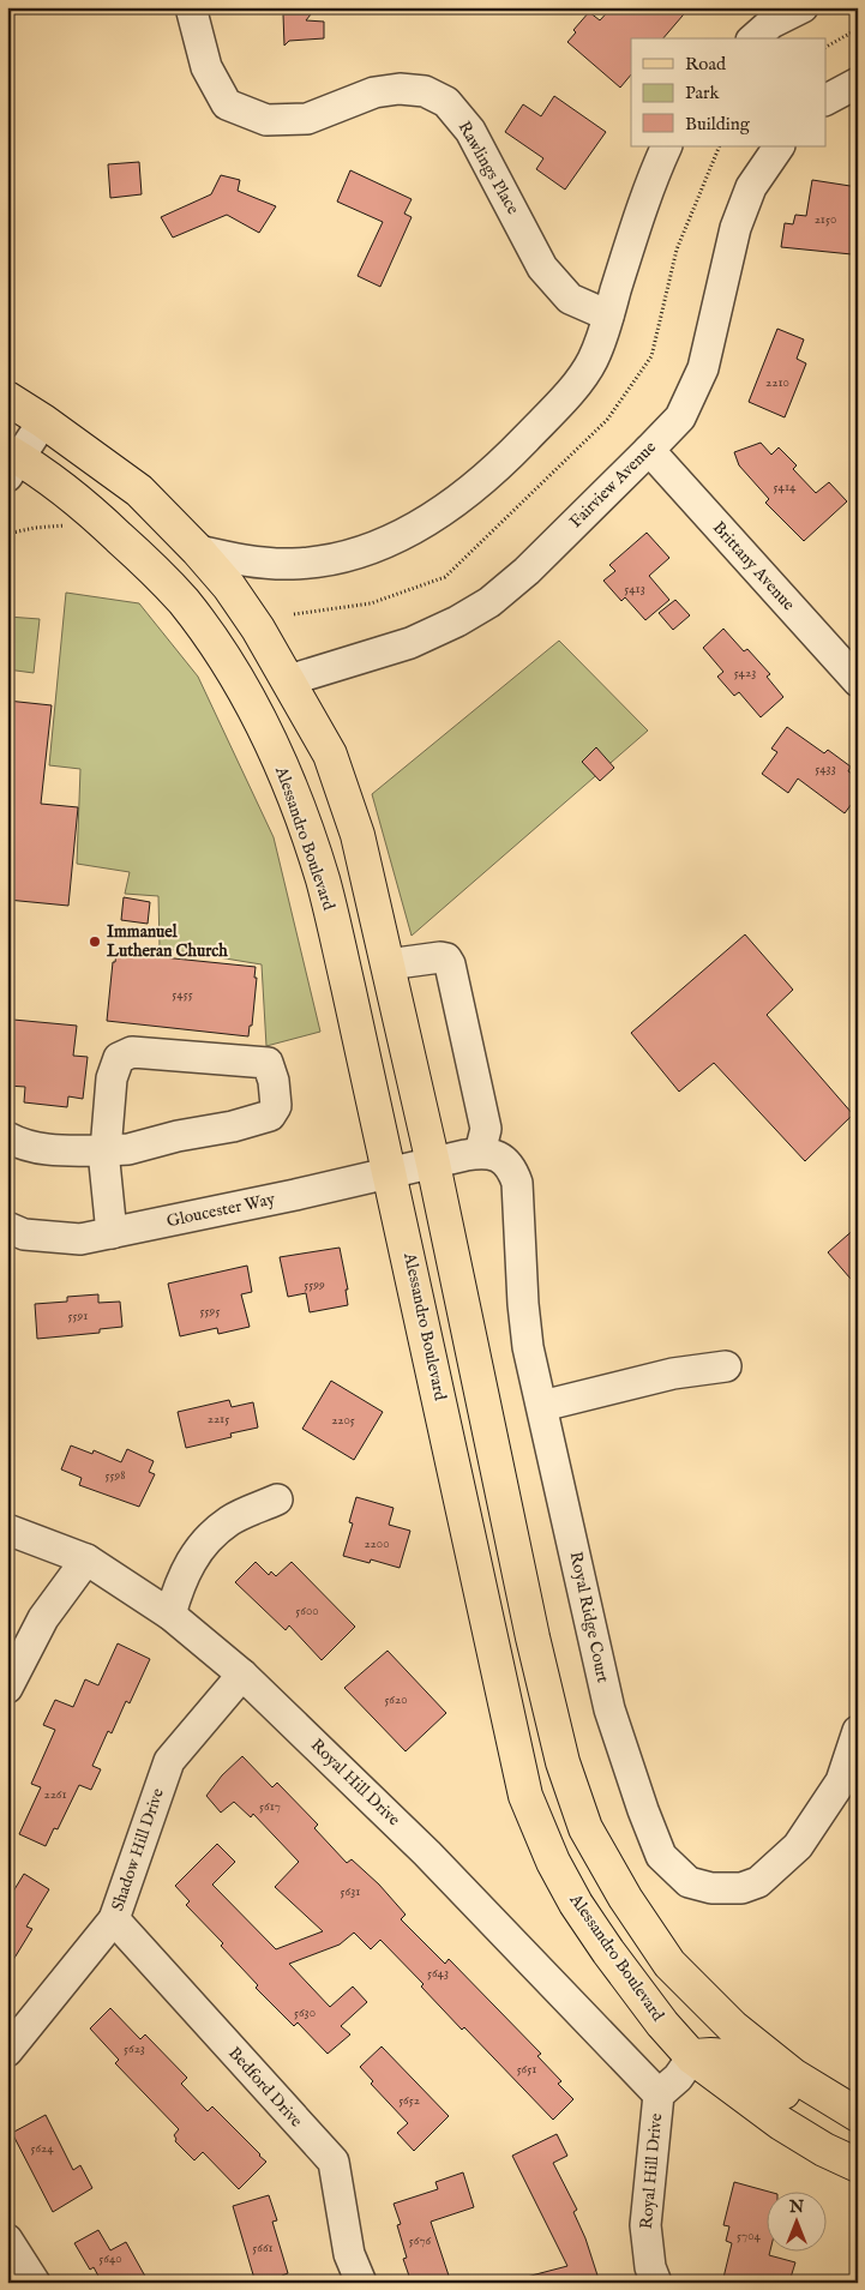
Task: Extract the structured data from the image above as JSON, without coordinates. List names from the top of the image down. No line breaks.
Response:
{"streets":{"main road":["Alessandro Boulevard"],"street":["Rawlings Place","Fairview Avenue","Brittany Avenue","Gloucester Way","Royal Ridge Court","Royal Hill Drive","Shadow Hill Drive","Bedford Drive"]},"crossings":[["Fairview Avenue","Brittany Avenue"],["Alessandro Boulevard","Gloucester Way"],["Alessandro Boulevard","Royal Hill Drive"],["Royal Hill Drive","Shadow Hill Drive"],["Shadow Hill Drive","Bedford Drive"]],"places":["Immanuel Lutheran Church"],"house_numbers":["2150","2210","5414","5413","5423","5433","5455","5599","5595","5591","2215","2205","5598","2200","5600","5620","2261","5617","5631","5643","5630","5623","5651","5652","5624","5704","5676","5661","5640"],"legend":["Road","Park","Building"],"north":"top"}
